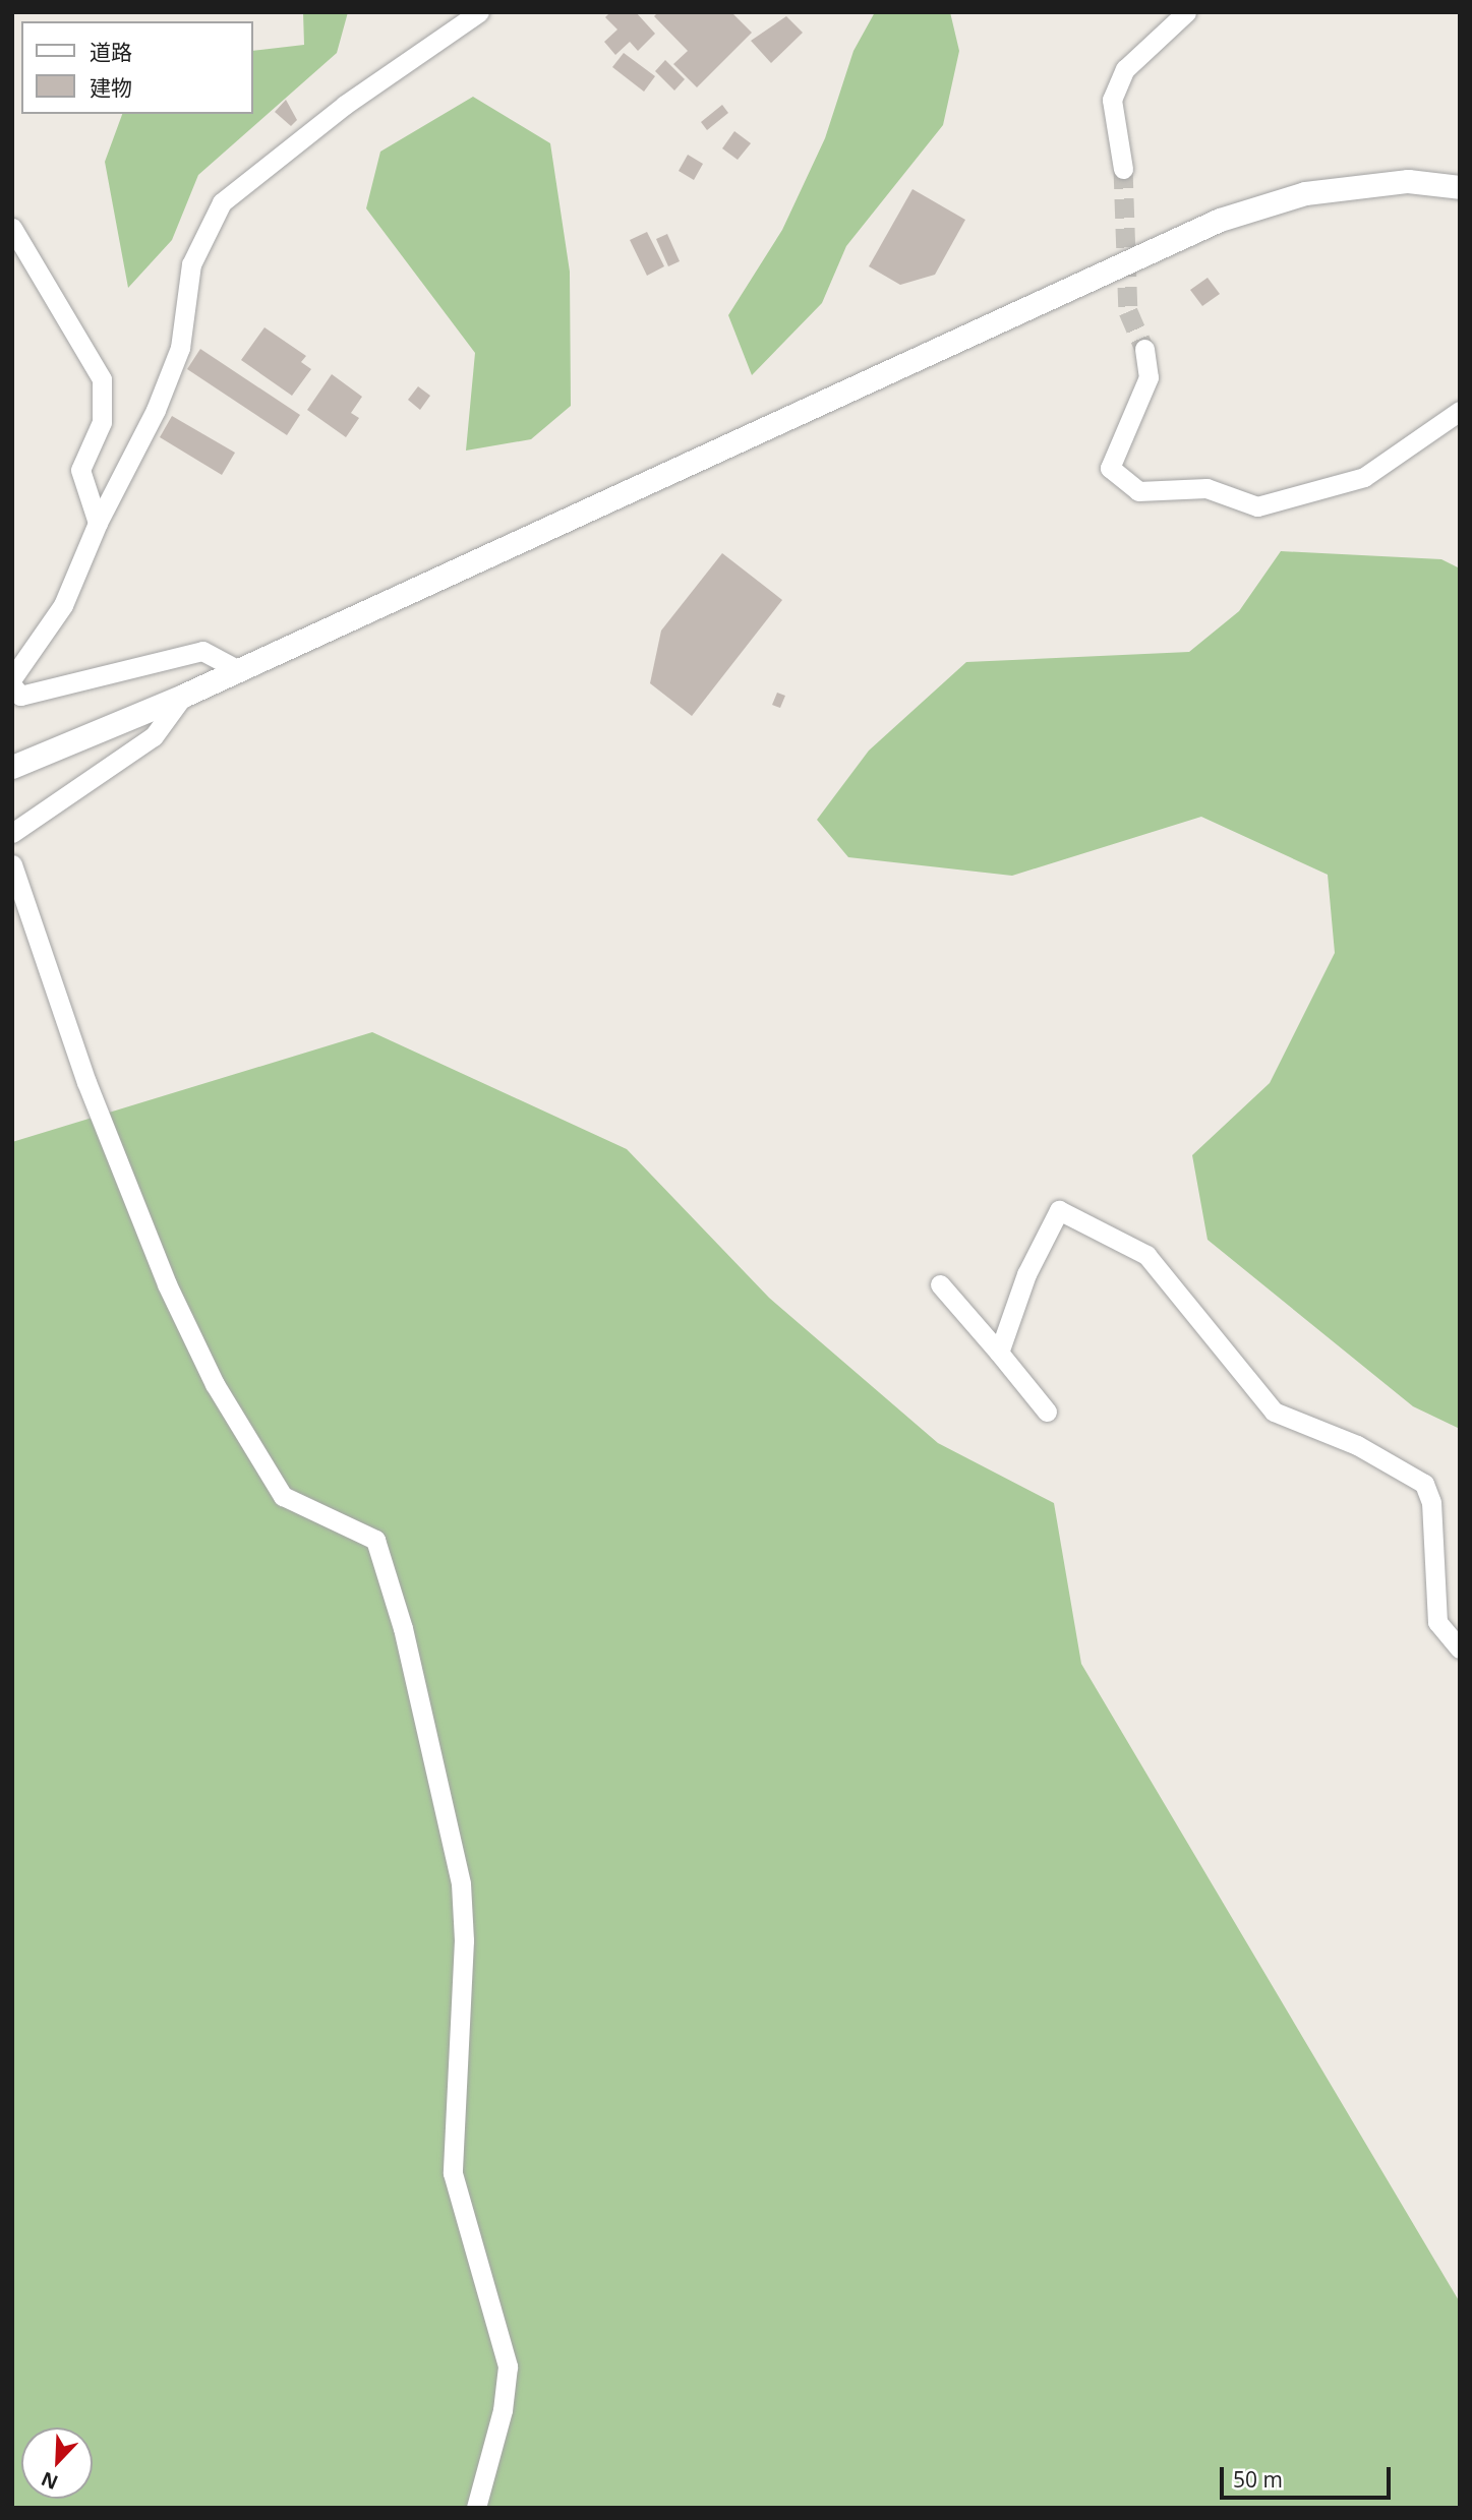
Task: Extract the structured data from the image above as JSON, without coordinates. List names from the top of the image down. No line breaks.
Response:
{"legend":["道路","建物"],"scale_bar":"50 m","north":"bottom left"}
